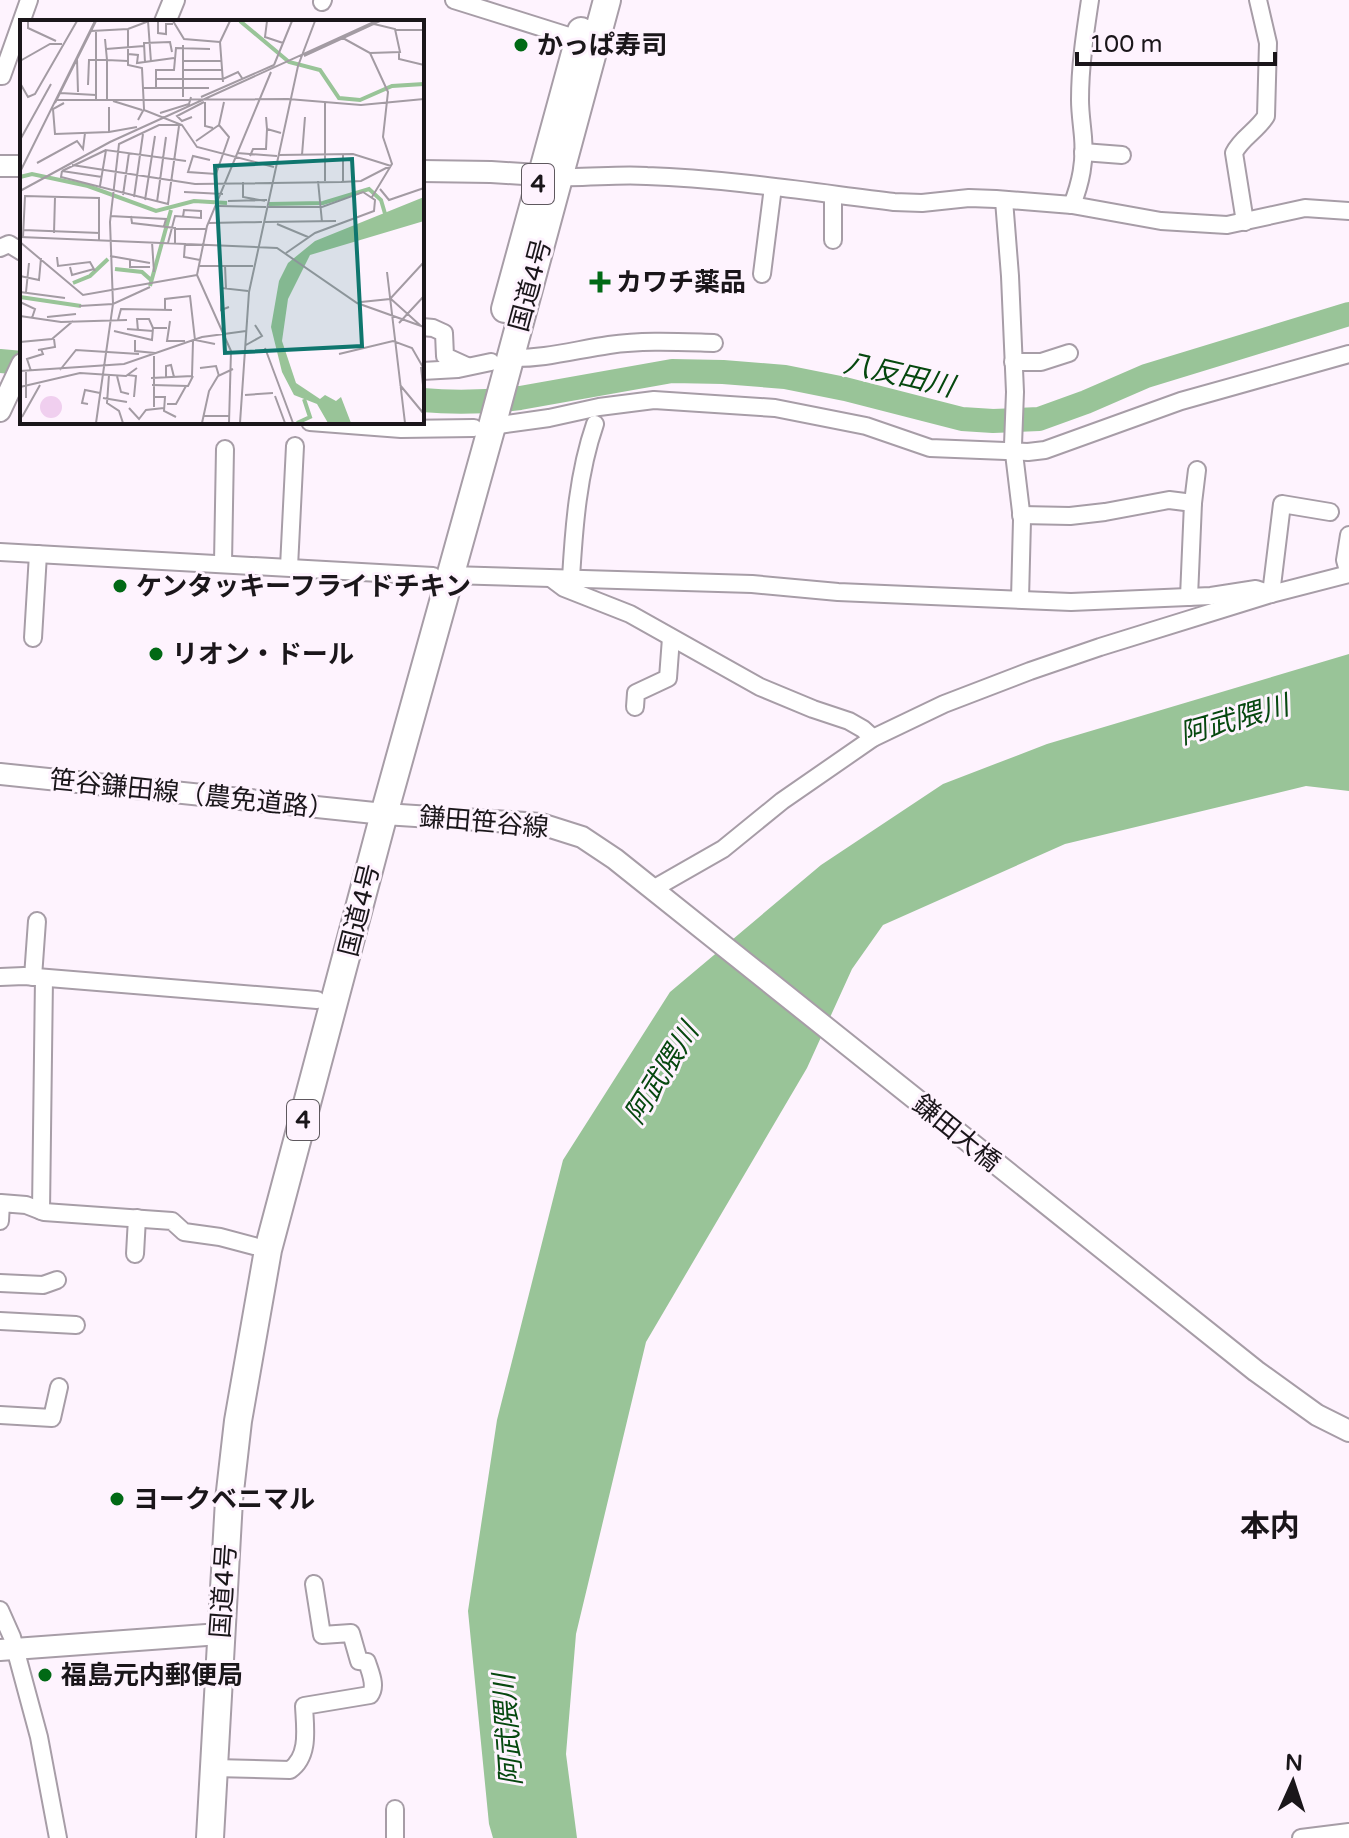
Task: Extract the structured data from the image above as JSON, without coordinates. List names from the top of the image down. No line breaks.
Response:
{"streets":{"highway":["4","国道4号"],"street":["笹谷鎌田線（農免道路）","鎌田笹谷線","鎌田大橋"]},"crossings":[["国道4号","笹谷鎌田線（農免道路）"],["国道4号","鎌田笹谷線"],["笹谷鎌田線（農免道路）","鎌田笹谷線"],["鎌田笹谷線","鎌田大橋"]],"districts":["本内"],"water":["八反田川","阿武隈川"],"places":{"other":["かっぱ寿司","ケンタッキーフライドチキン","リオン・ドール","ヨークベニマル","福島元内郵便局"],"health":["カワチ薬品"]},"scale_bar":"100 m","north":"top"}
